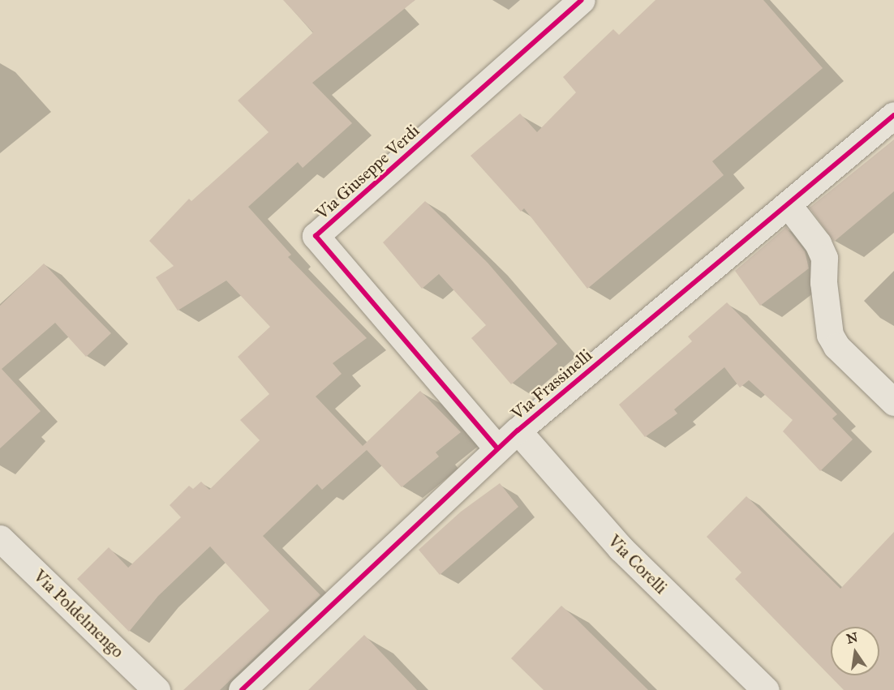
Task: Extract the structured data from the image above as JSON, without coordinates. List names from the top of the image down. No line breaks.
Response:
{"streets":{"street":["Via Giuseppe Verdi","Via Frassinelli","Via Corelli","Via Poldelmengo"]},"crossings":[["Via Giuseppe Verdi","Via Frassinelli"],["Via Frassinelli","Via Corelli"]],"north":"top"}
